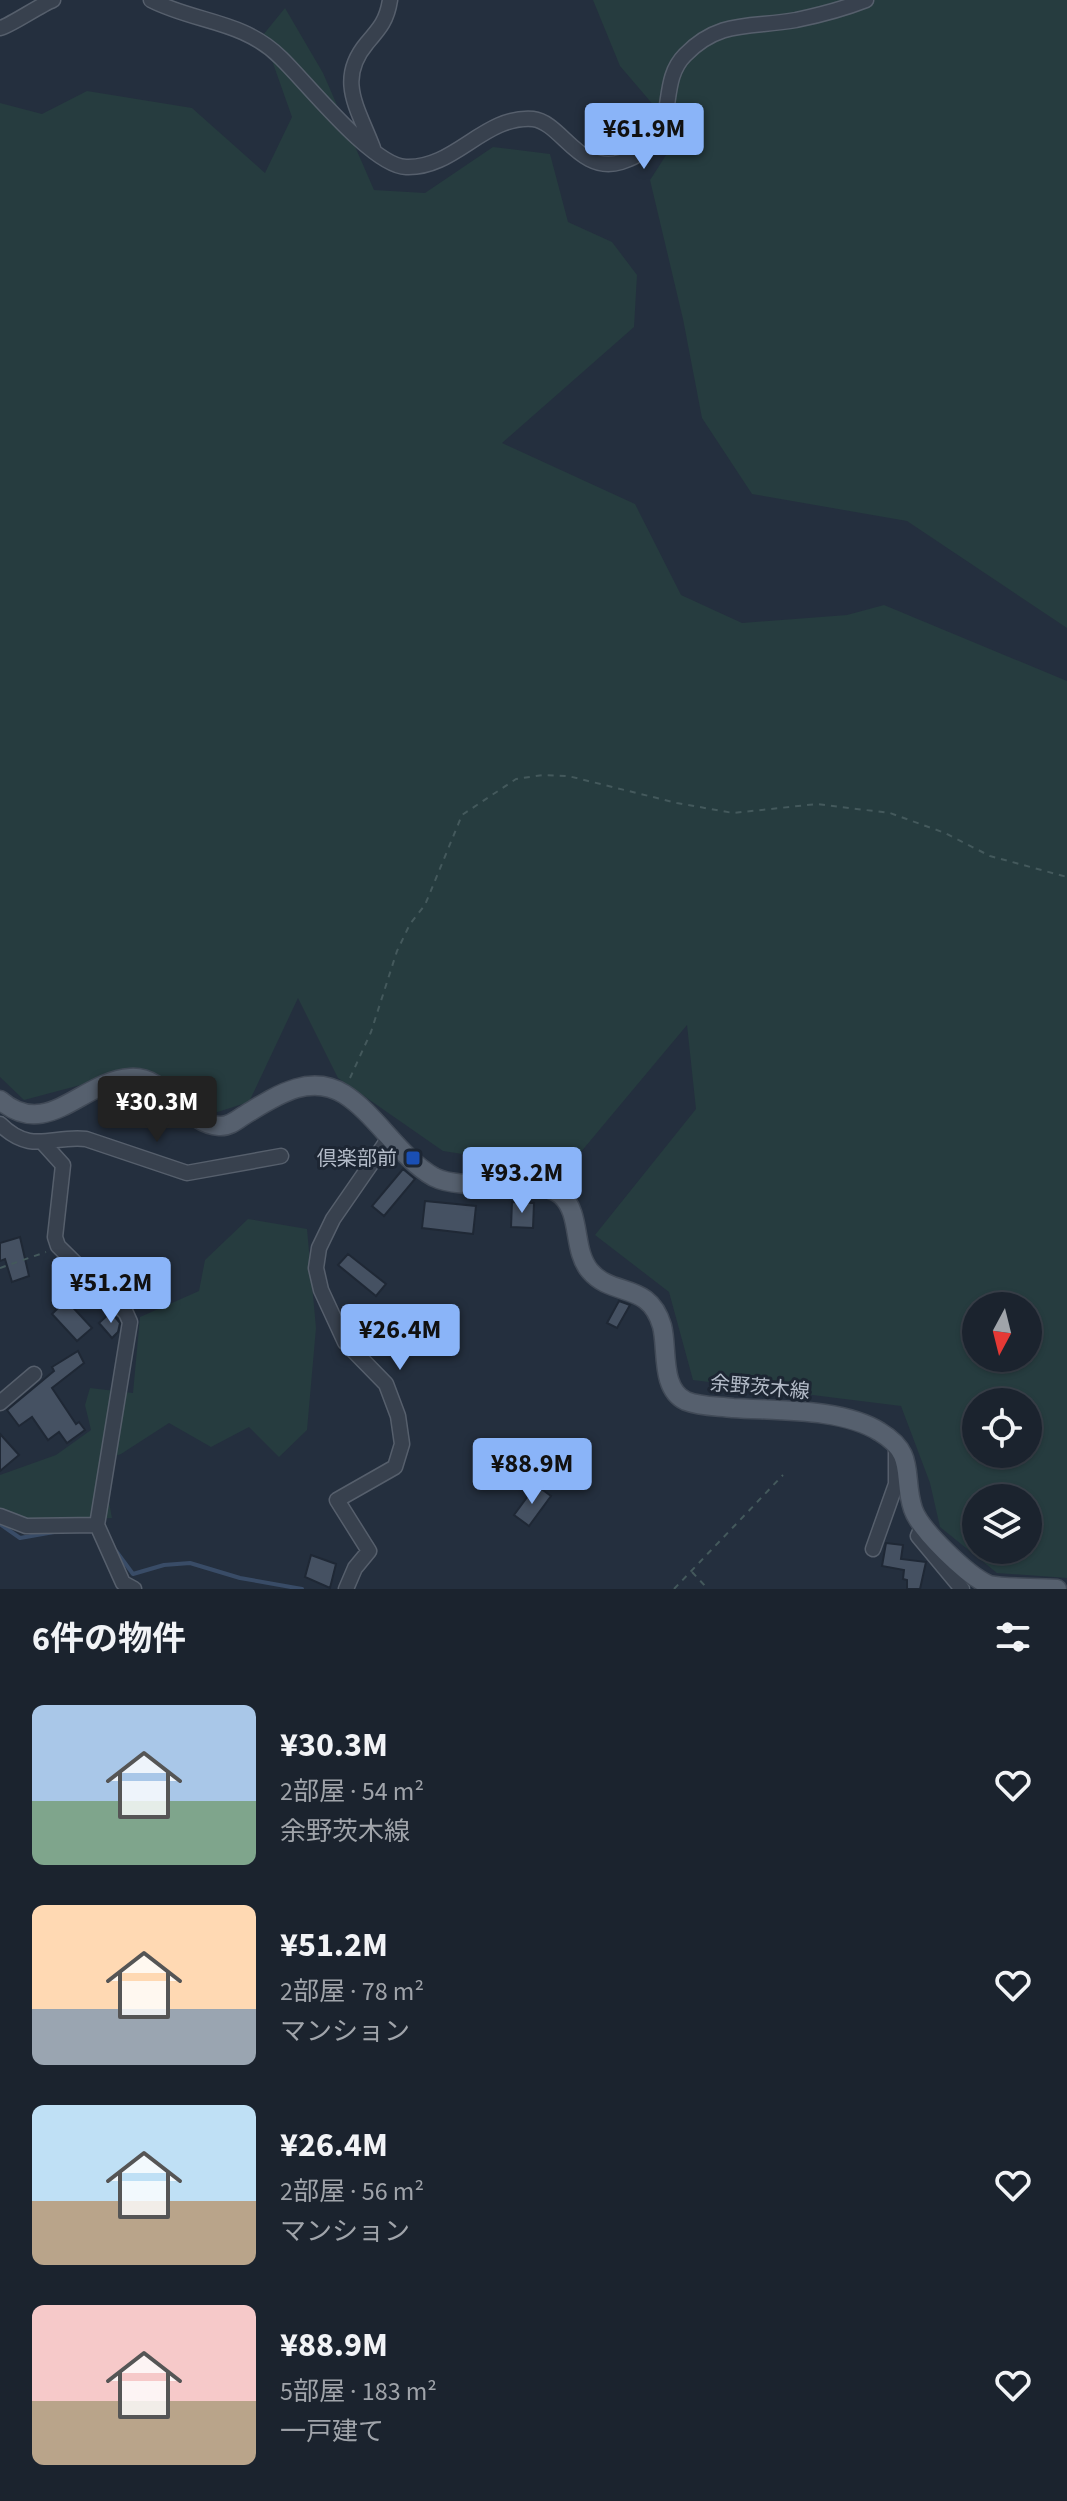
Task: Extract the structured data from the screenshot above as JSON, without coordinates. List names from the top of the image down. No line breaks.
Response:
{"streets":{"main road":["余野茨木線"]},"places":{"transit":["倶楽部前"]},"north":"bottom","page":{"price":["¥61.9M","¥30.3M","¥93.2M","¥51.2M","¥26.4M","¥88.9M"],"heading":"6件の物件","list":[{"name":"¥30.3M","note":"2部屋 · 54 m² · 余野茨木線"},{"name":"¥51.2M","note":"2部屋 · 78 m² · マンション"},{"name":"¥26.4M","note":"2部屋 · 56 m² · マンション"},{"name":"¥88.9M","note":"5部屋 · 183 m² · 一戸建て"}]}}
